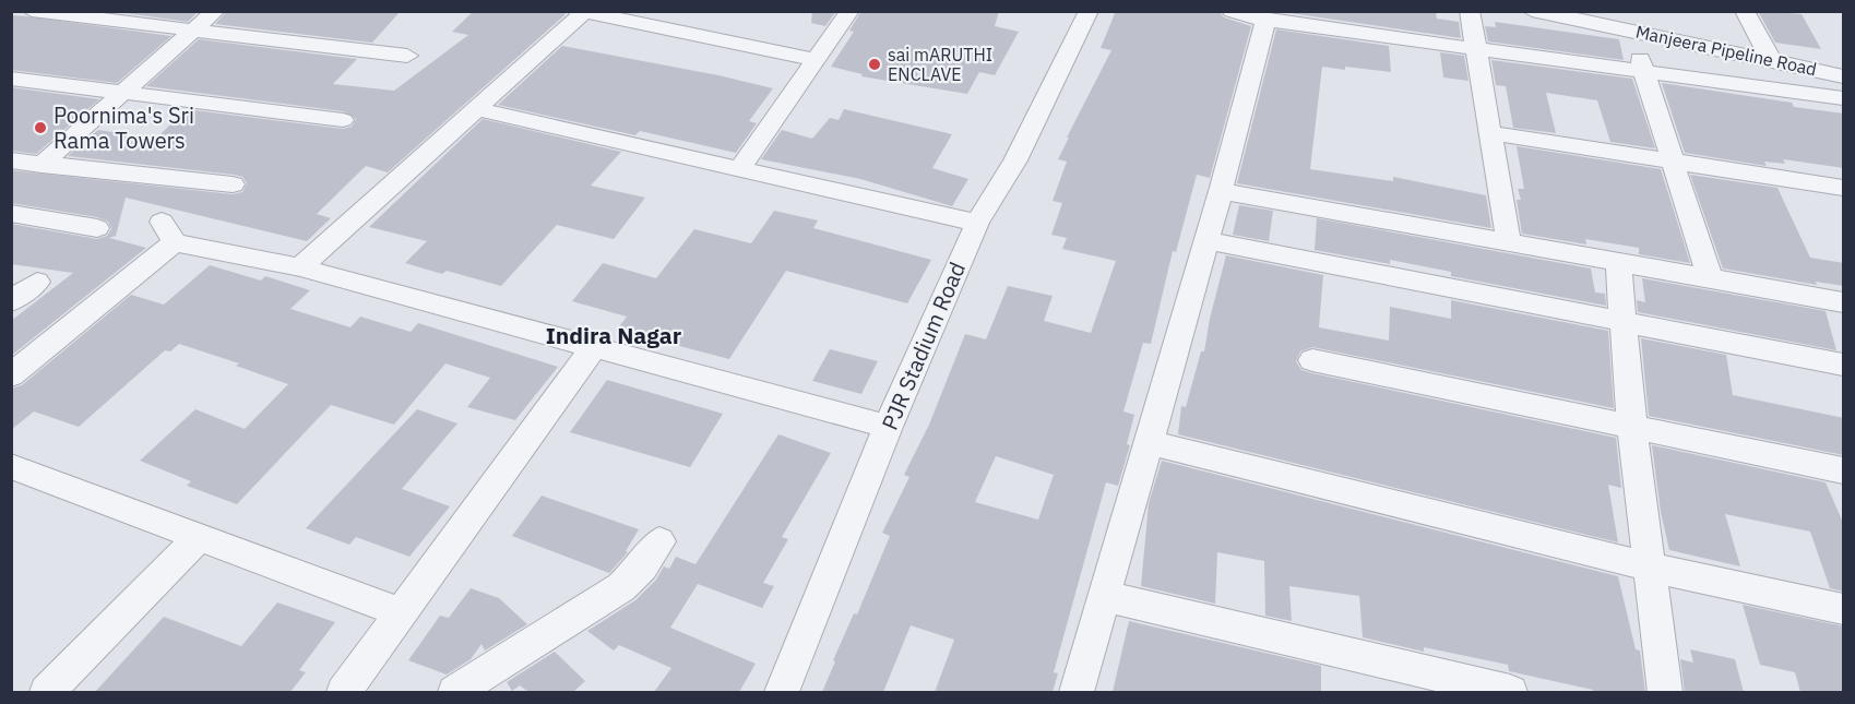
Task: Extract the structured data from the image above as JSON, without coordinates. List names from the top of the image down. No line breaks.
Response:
{"streets":{"street":["Manjeera Pipeline Road","PJR Stadium Road"]},"districts":["Indira Nagar"],"places":["sai mARUTHI ENCLAVE","Poornima's Sri Rama Towers"]}
